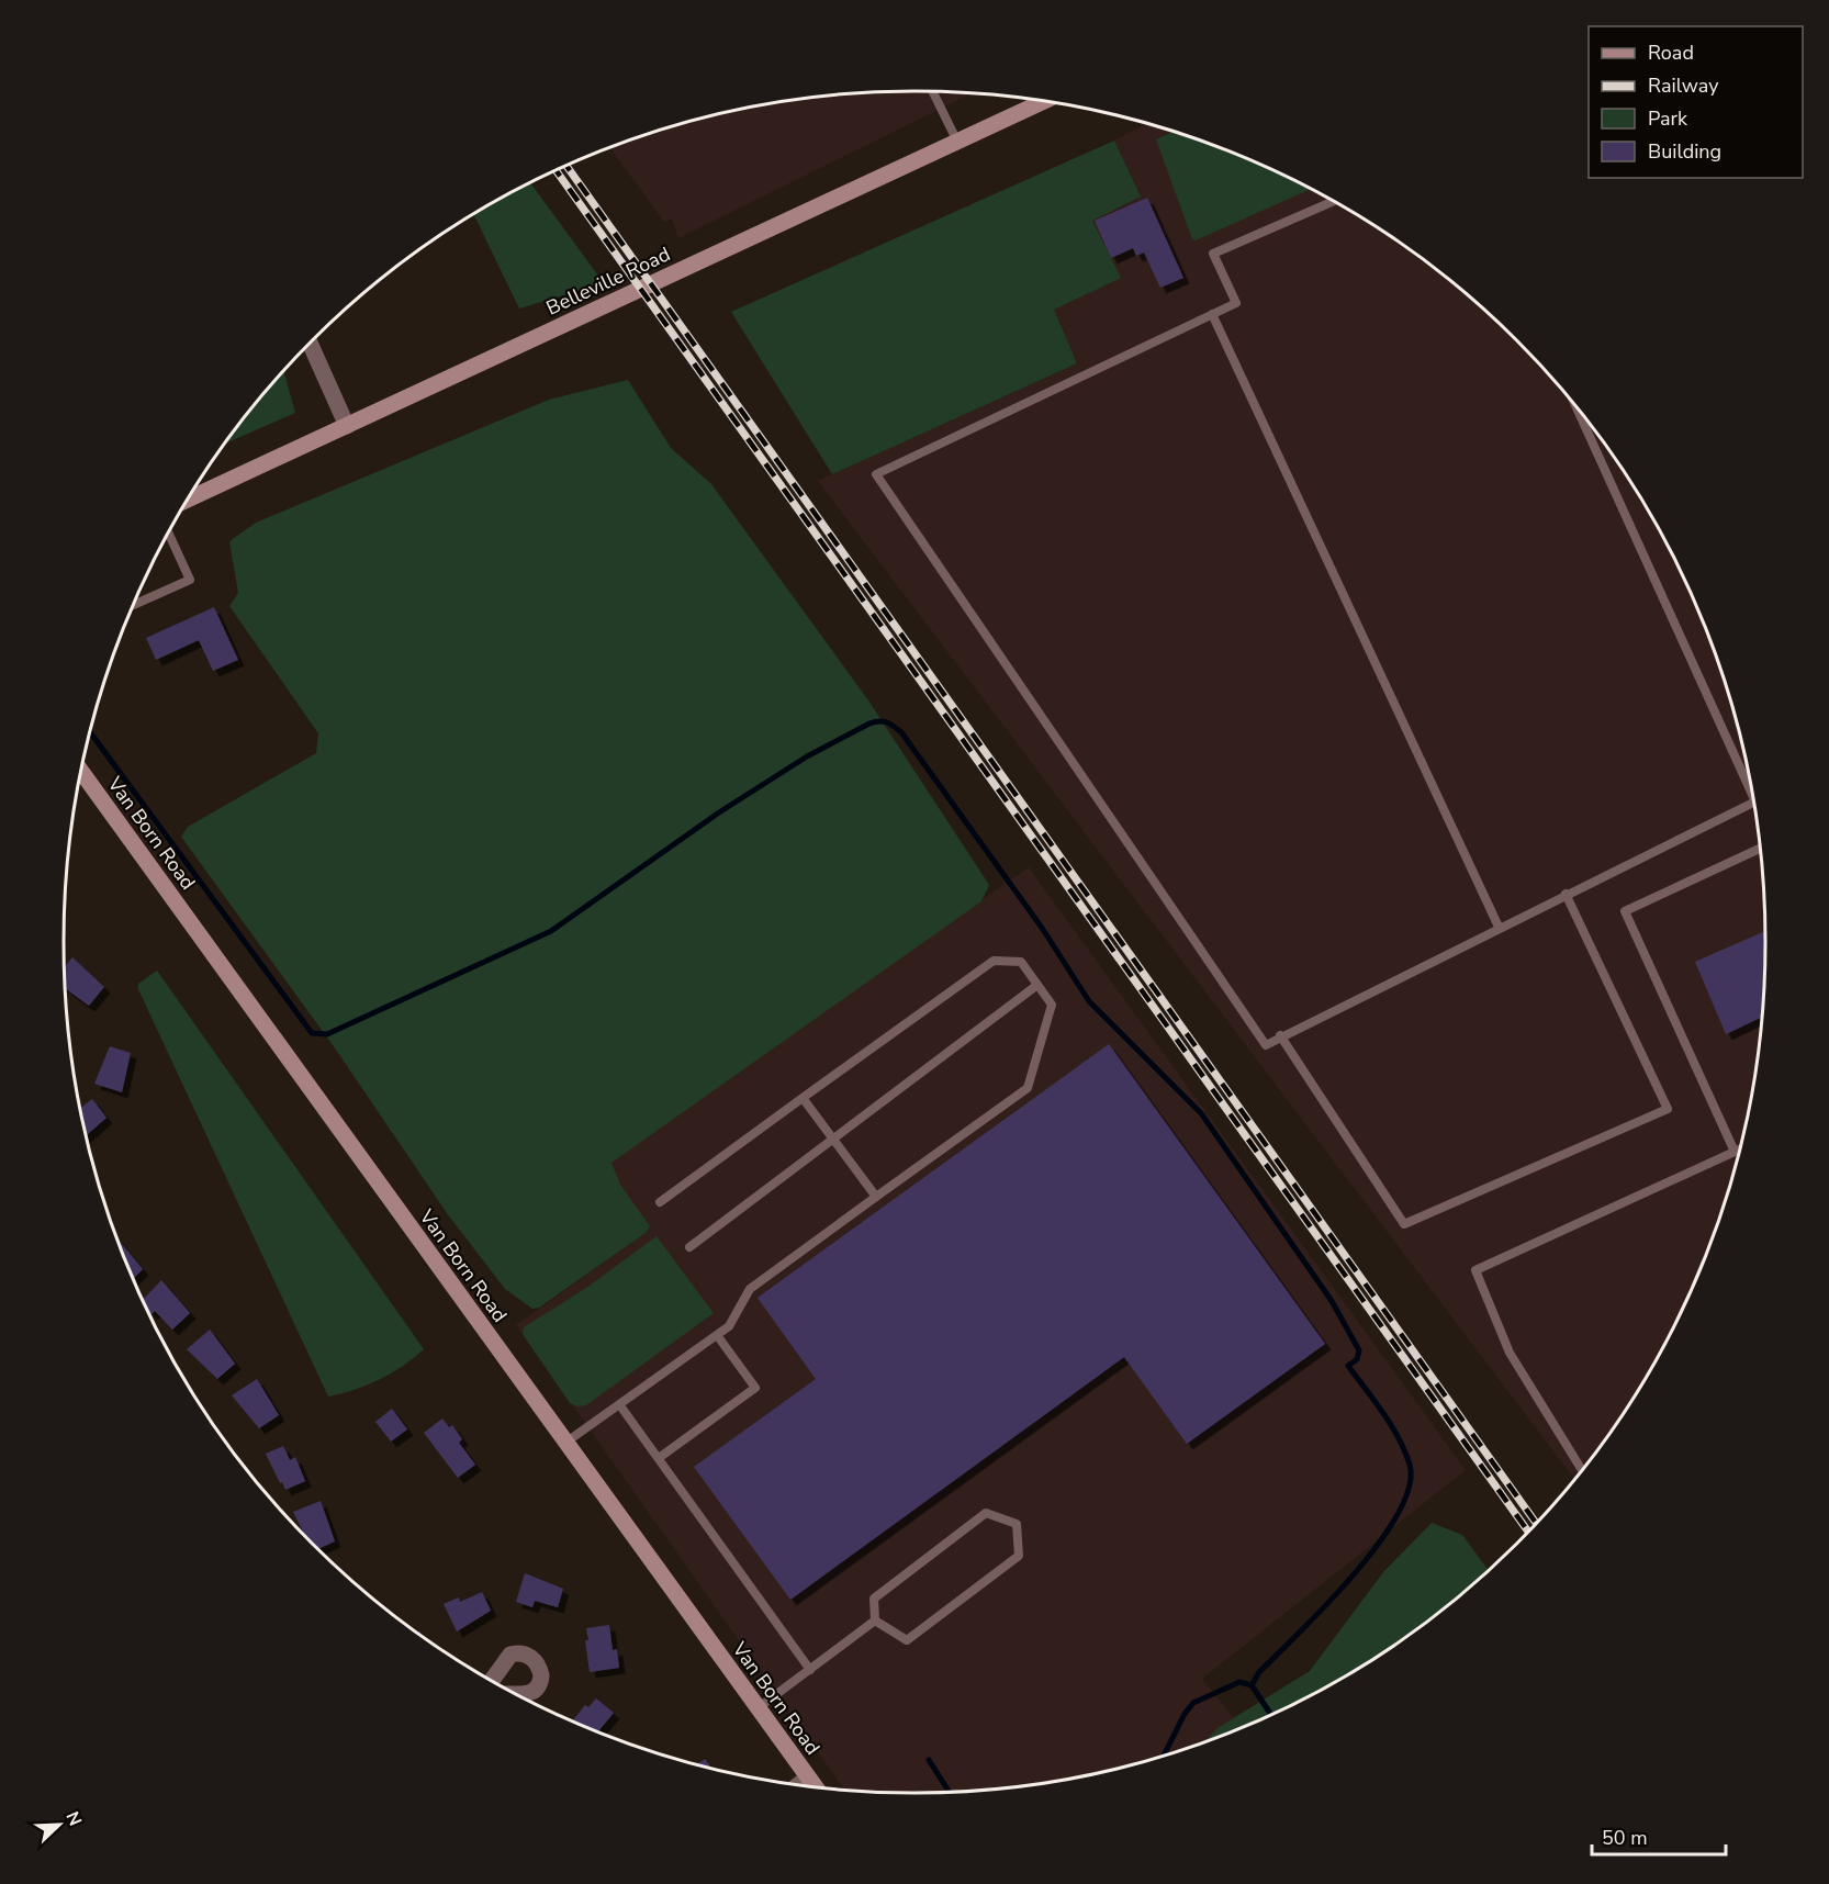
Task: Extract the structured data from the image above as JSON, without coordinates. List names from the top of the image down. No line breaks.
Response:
{"streets":{"street":["Belleville Road","Van Born Road"]},"legend":["Road","Railway","Park","Building"],"scale_bar":"50 m","north":"top right"}
